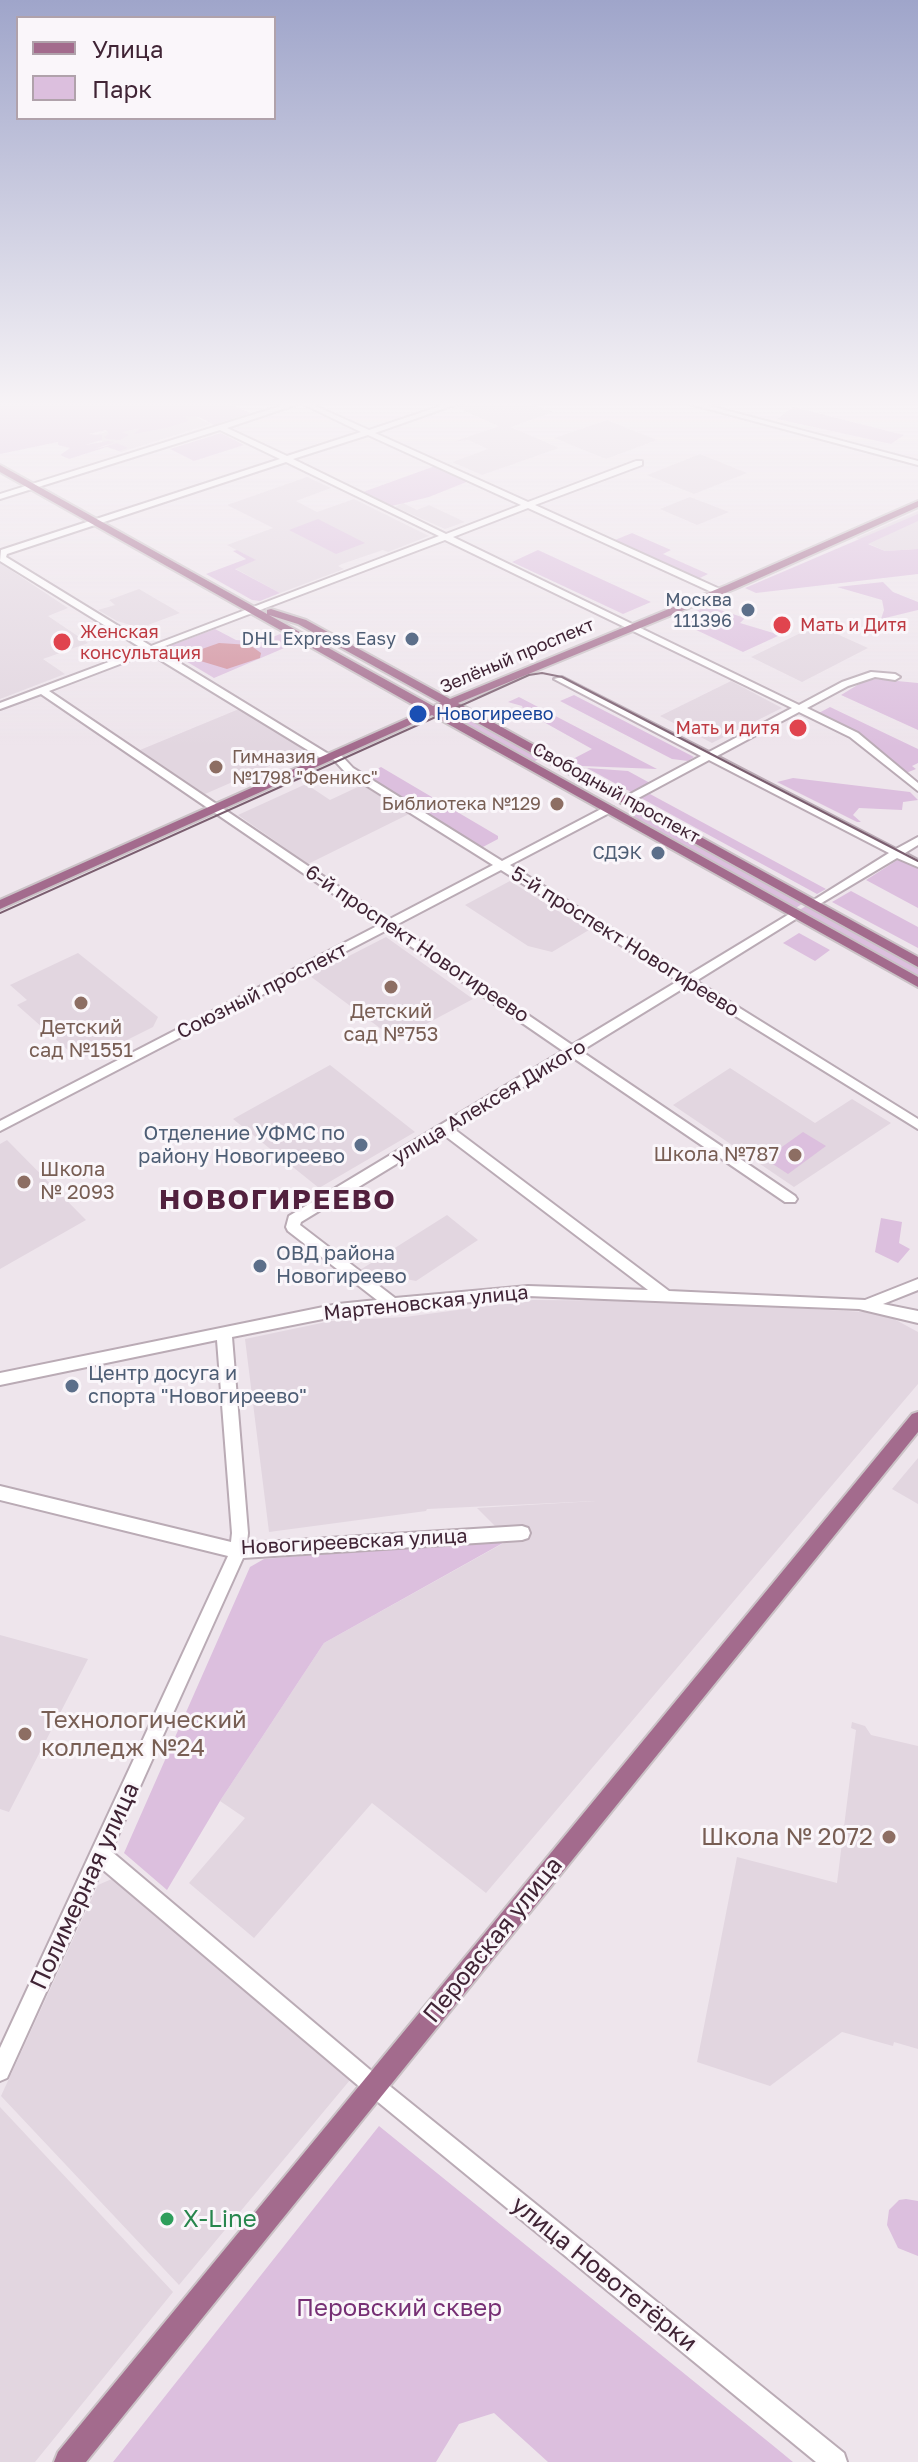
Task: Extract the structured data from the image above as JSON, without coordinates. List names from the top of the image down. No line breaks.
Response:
{"streets":{"main road":["Зелёный проспект","Свободный проспект","Перовская улица"],"street":["5-й проспект Новогиреево","6-й проспект Новогиреево","Союзный проспект","улица Алексея Дикого","Мартеновская улица","Новогиреевская улица","Полимерная улица","улица Новотетёрки"]},"crossings":[["Зелёный проспект","Свободный проспект"],["Зелёный проспект","5-й проспект Новогиреево"],["Зелёный проспект","6-й проспект Новогиреево"],["Свободный проспект","Союзный проспект"],["Свободный проспект","улица Алексея Дикого"],["5-й проспект Новогиреево","Союзный проспект"],["5-й проспект Новогиреево","улица Алексея Дикого"],["6-й проспект Новогиреево","Союзный проспект"],["6-й проспект Новогиреево","улица Алексея Дикого"],["улица Алексея Дикого","Мартеновская улица"],["Мартеновская улица","Полимерная улица"],["Новогиреевская улица","Полимерная улица"],["Полимерная улица","улица Новотетёрки"],["Перовская улица","улица Новотетёрки"]],"districts":["НОВОГИРЕЕВО"],"parks":["Перовский сквер"],"places":["Москва 111396","Мать и Дитя","DHL Express Easy","Женская консультация","Новогиреево","Мать и дитя","Гимназия №1798 \"Феникс\"","Библиотека №129","СДЭК","Детский сад №753","Детский сад №1551","Отделение УФМС по району Новогиреево","Школа №787","Школа № 2093","ОВД района Новогиреево","Центр досуга и спорта \"Новогиреево\"","Технологический колледж №24","Школа № 2072","X-Line"],"legend":["Улица","Парк"]}
